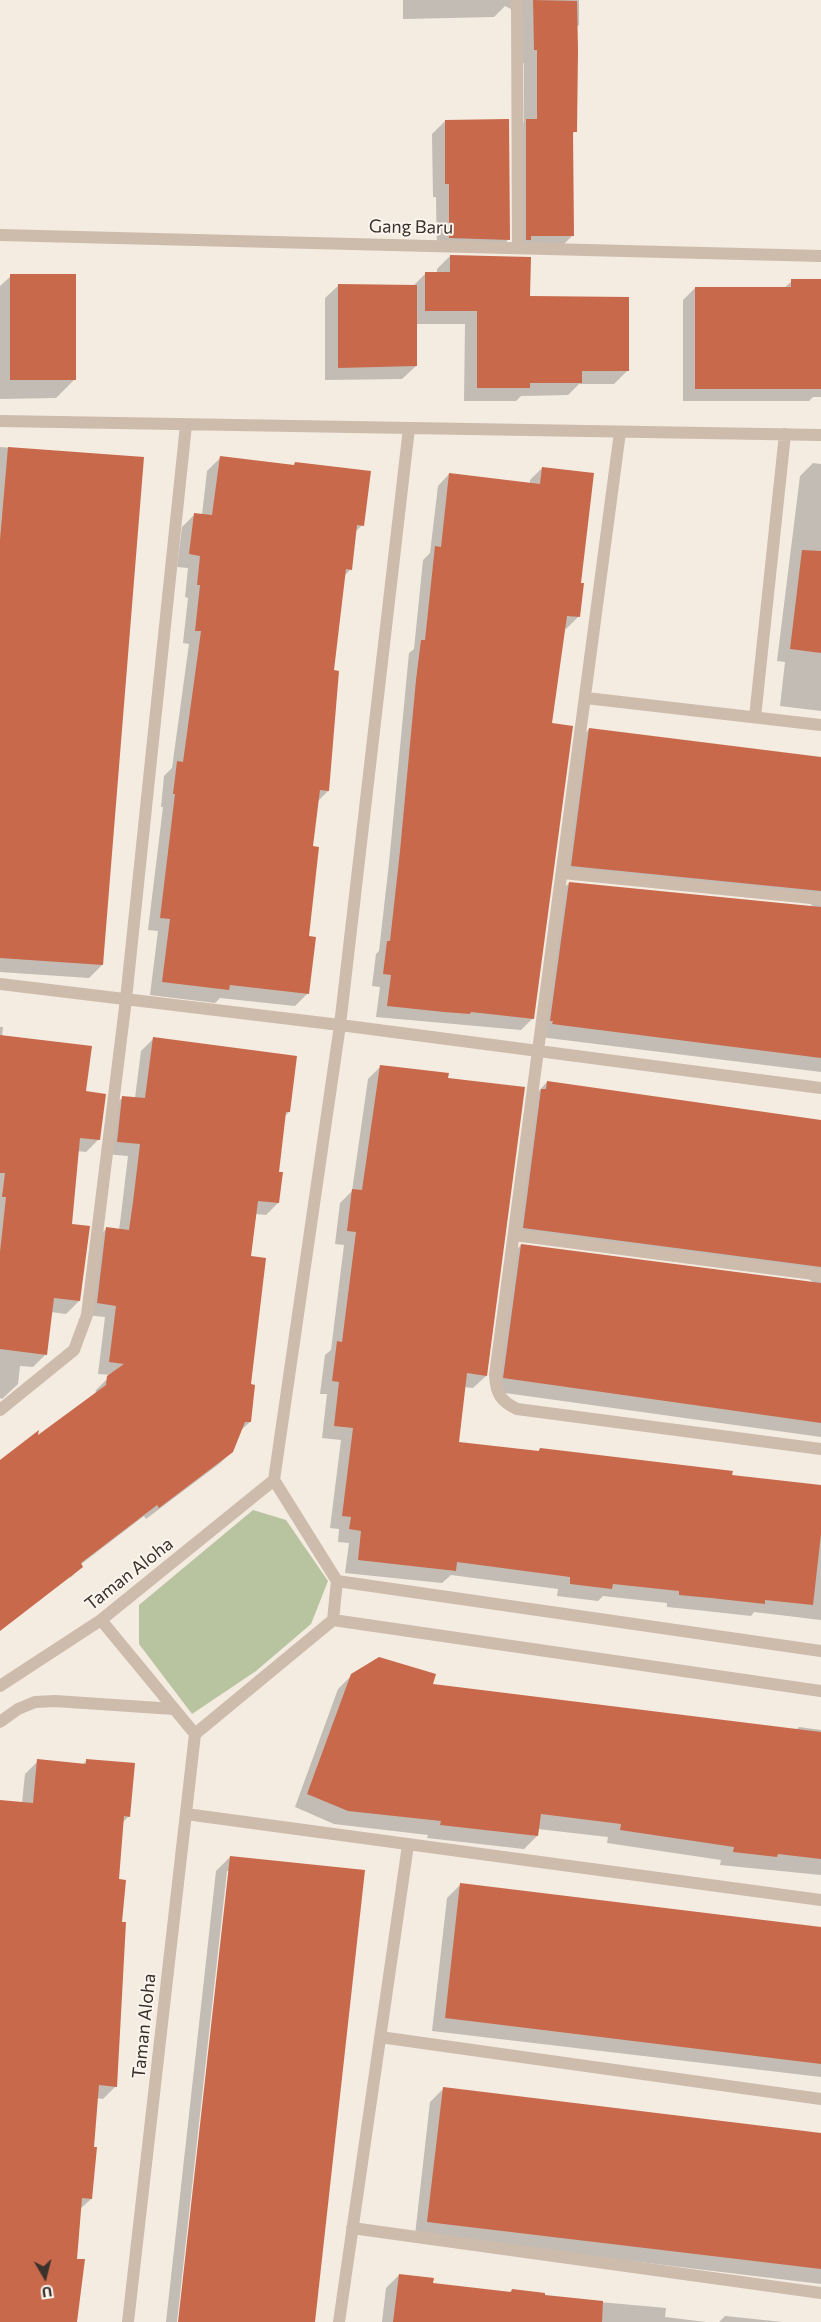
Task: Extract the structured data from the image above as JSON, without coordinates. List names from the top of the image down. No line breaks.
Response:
{"streets":{"street":["Gang Baru","Taman Aloha"]},"north":"bottom"}
